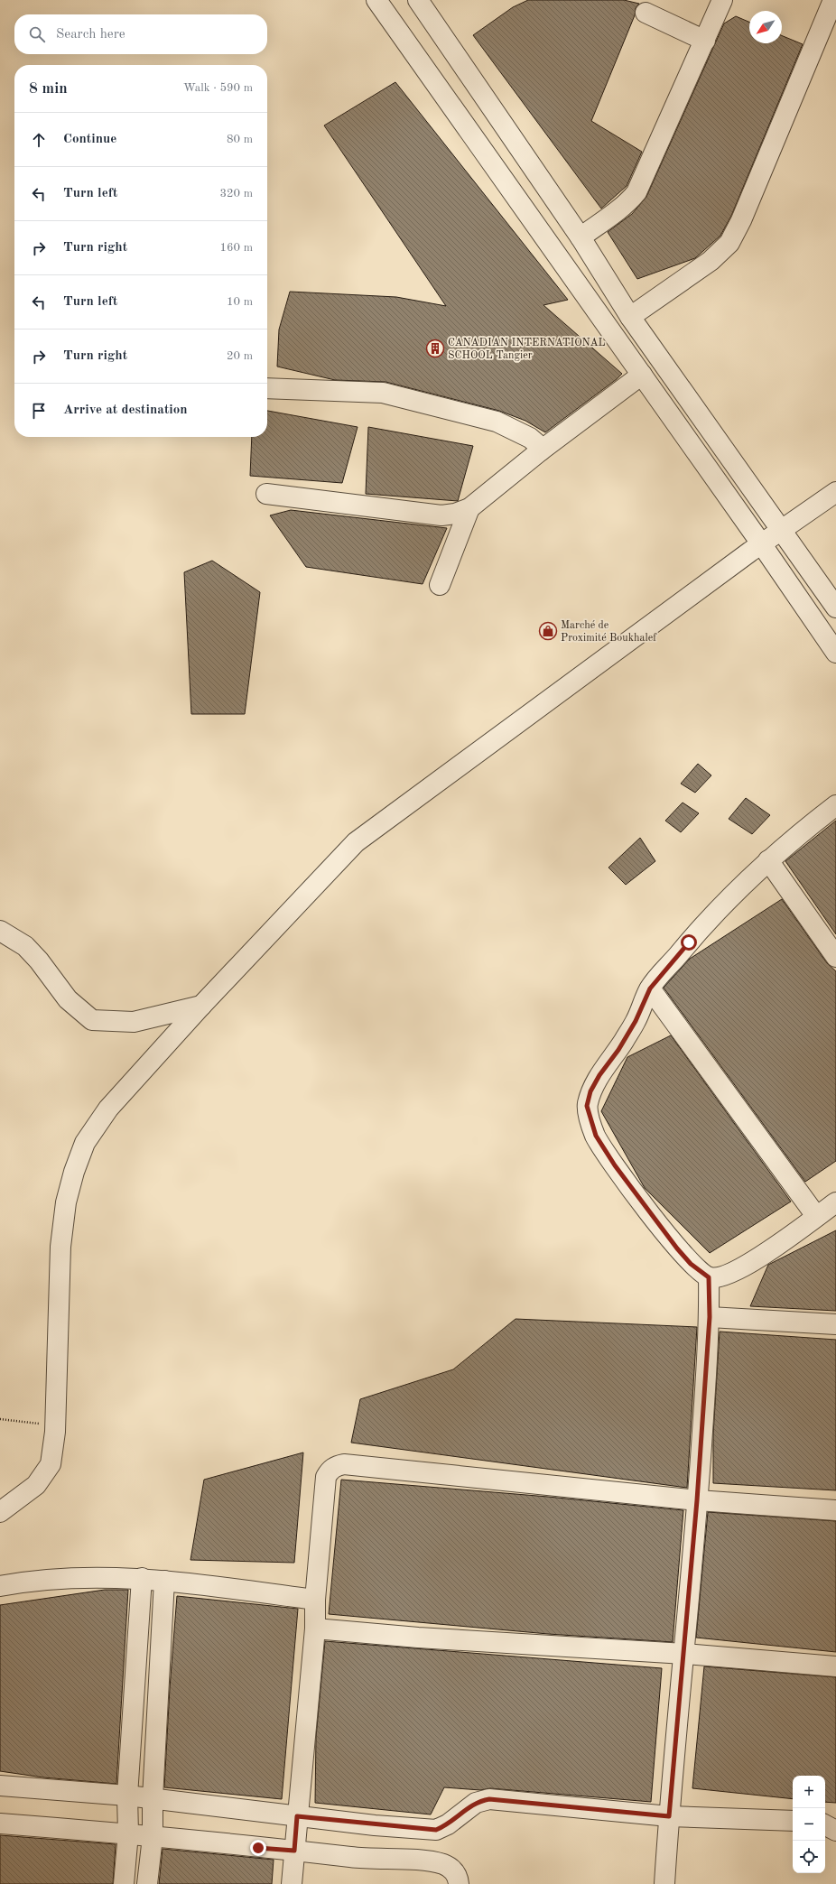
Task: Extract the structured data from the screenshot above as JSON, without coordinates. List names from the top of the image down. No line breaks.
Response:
{"places":{"building":["CANADIAN INTERNATIONAL SCHOOL Tangier"],"shop":["Marché de Proximité Boukhalef"]},"north":"bottom left","page":{"search":"Search here","heading":["8 min","Walk · 590 m"],"list":[["Continue","80 m"],["Turn left","320 m"],["Turn right","160 m"],["Turn left","10 m"],["Turn right","20 m"],"Arrive at destination"],"map_buttons":["+","−"]}}
